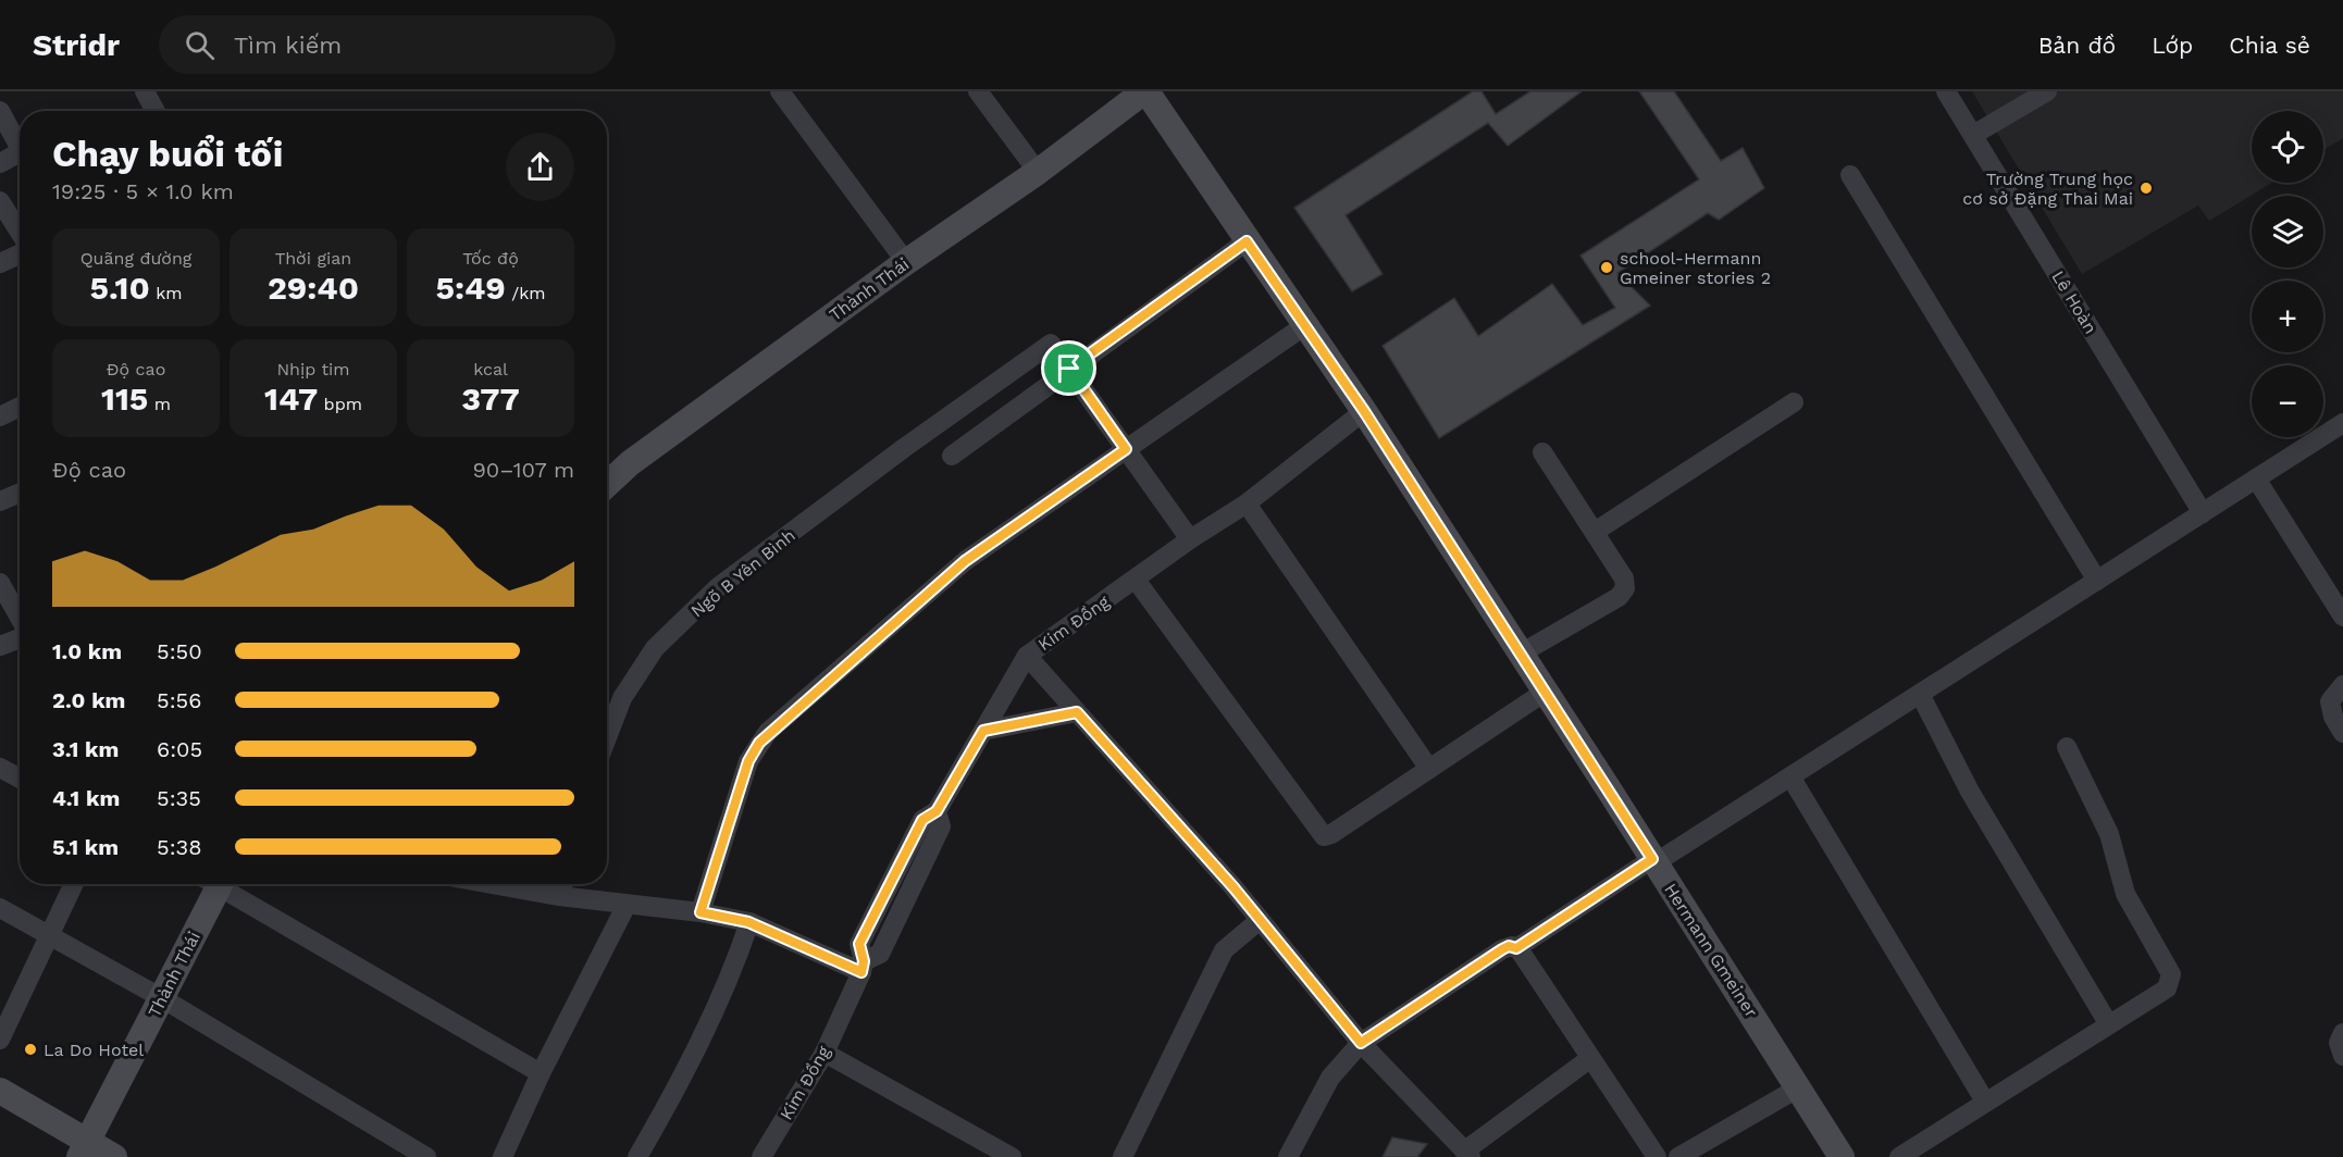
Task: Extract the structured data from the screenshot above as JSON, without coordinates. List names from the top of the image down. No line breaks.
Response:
{"streets":{"street":["Thành Thái","Lê Hoàn","Ngõ B Yên Bình","Kim Đồng","Hermann Gmeiner"]},"crossings":[["Thành Thái","Hermann Gmeiner"],["Kim Đồng","Hermann Gmeiner"]],"places":["Trường Trung học cơ sở Đặng Thai Mai","school-Hermann Gmeiner stories 2","La Do Hotel"],"page":{"header":"Stridr","search":"Tìm kiếm","nav":["Bản đồ","Lớp","Chia sẻ"],"map_buttons":["+","−"],"heading":["Chạy buổi tối","19:25 · 5 × 1.0 km"],"stats":[["Quãng đường","5.10 km"],["Thời gian","29:40"],["Tốc độ","5:49 /km"],["Độ cao","115 m"],["Nhịp tim","147 bpm"],["kcal","377"]],"chart":["Độ cao","90–107 m"],"list":[{"name":"1.0 km","note":"5:50"},{"name":"2.0 km","note":"5:56"},{"name":"3.1 km","note":"6:05"},{"name":"4.1 km","note":"5:35"},{"name":"5.1 km","note":"5:38"}]}}
